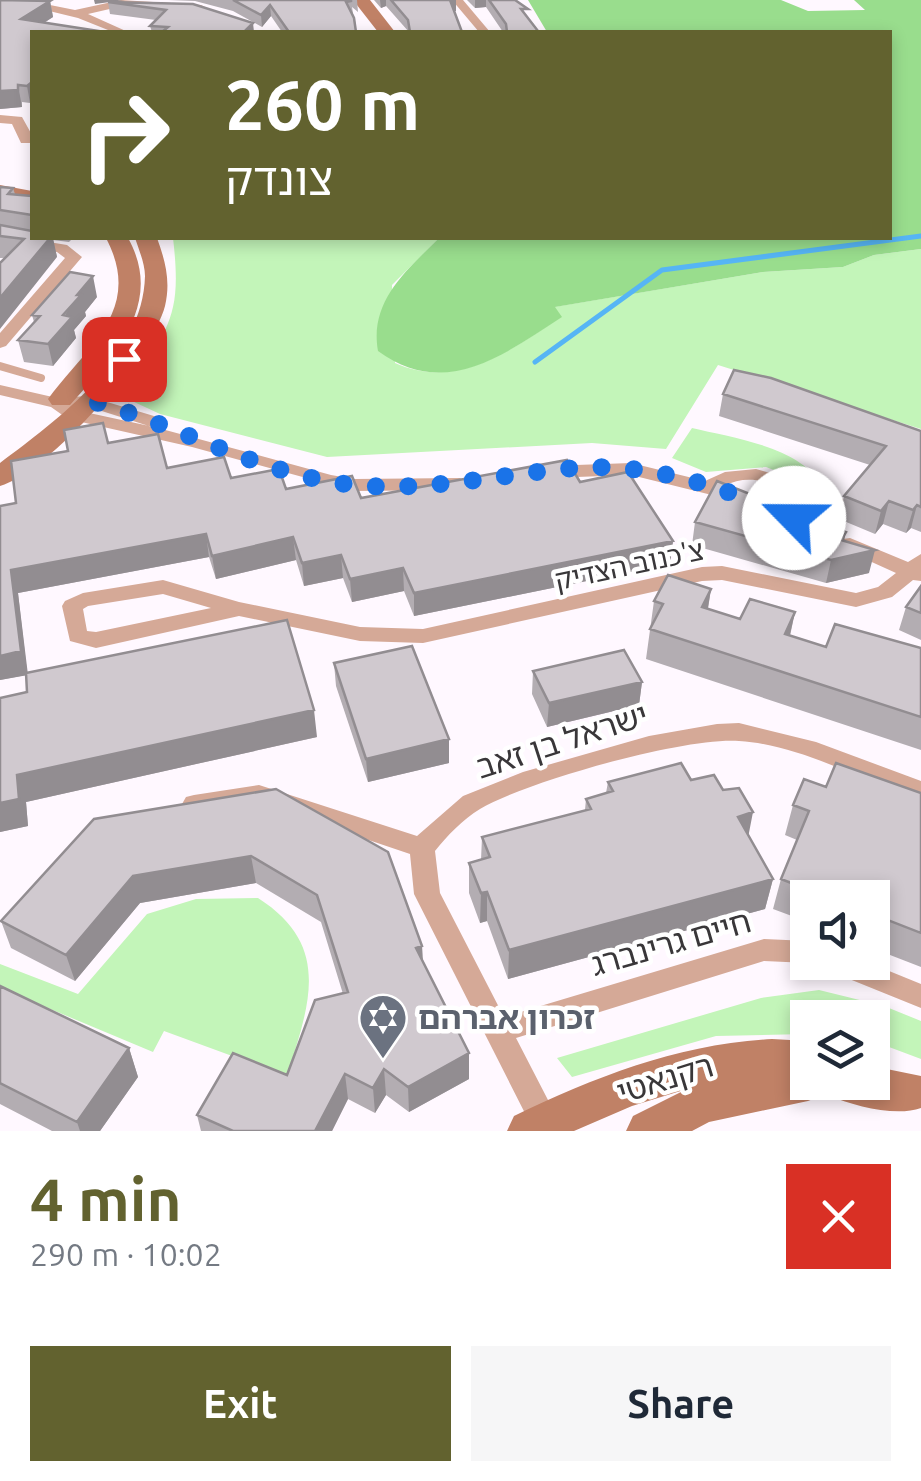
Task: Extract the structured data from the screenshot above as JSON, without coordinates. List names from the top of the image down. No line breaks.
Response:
{"streets":{"street":["צ'כנוב הצדיק","ישראל בן זאב","חיים גרינברג","רקנאטי"]},"places":{"synagogue":["זכרון אברהם"]},"page":{"turn":["260 m","צונדק"],"heading":["4 min","290 m · 10:02"],"buttons":["Exit","Share"]}}
